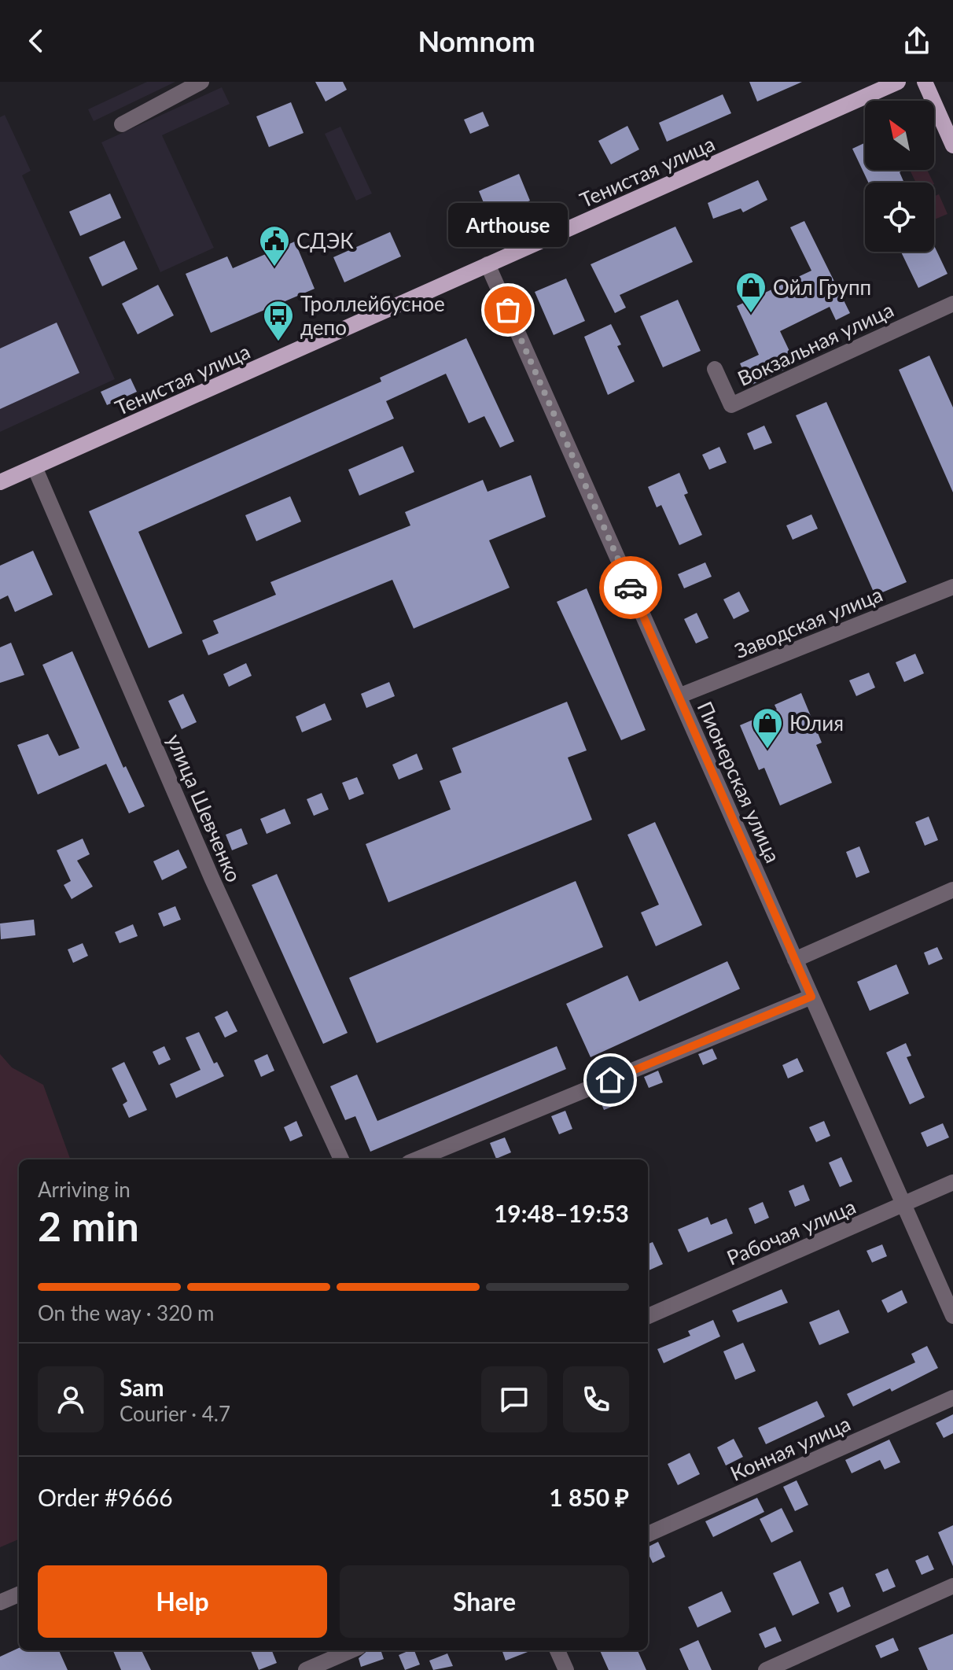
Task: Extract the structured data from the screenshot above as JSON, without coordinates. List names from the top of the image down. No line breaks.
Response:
{"streets":{"main road":["Тенистая улица"],"street":["Вокзальная улица","Заводская улица","Пионерская улица","улица Шевченко","Рабочая улица","Конная улица"]},"crossings":[["Тенистая улица","Пионерская улица"],["Тенистая улица","улица Шевченко"],["Заводская улица","Пионерская улица"],["Пионерская улица","Рабочая улица"]],"places":{"public building":["СДЭК"],"other":["Arthouse"],"shop":["Ойл Групп","Юлия"],"bus stop":["Троллейбусное депо"]},"north":"top left","page":{"header":"Nomnom","bubble":"Arthouse","heading":["2 min","Arriving in","19:48–19:53"],"panel":["Sam","Courier · 4.7","Order #9666","1 850 ₽"],"bar":"On the way · 320 m","buttons":["Help","Share"]}}
